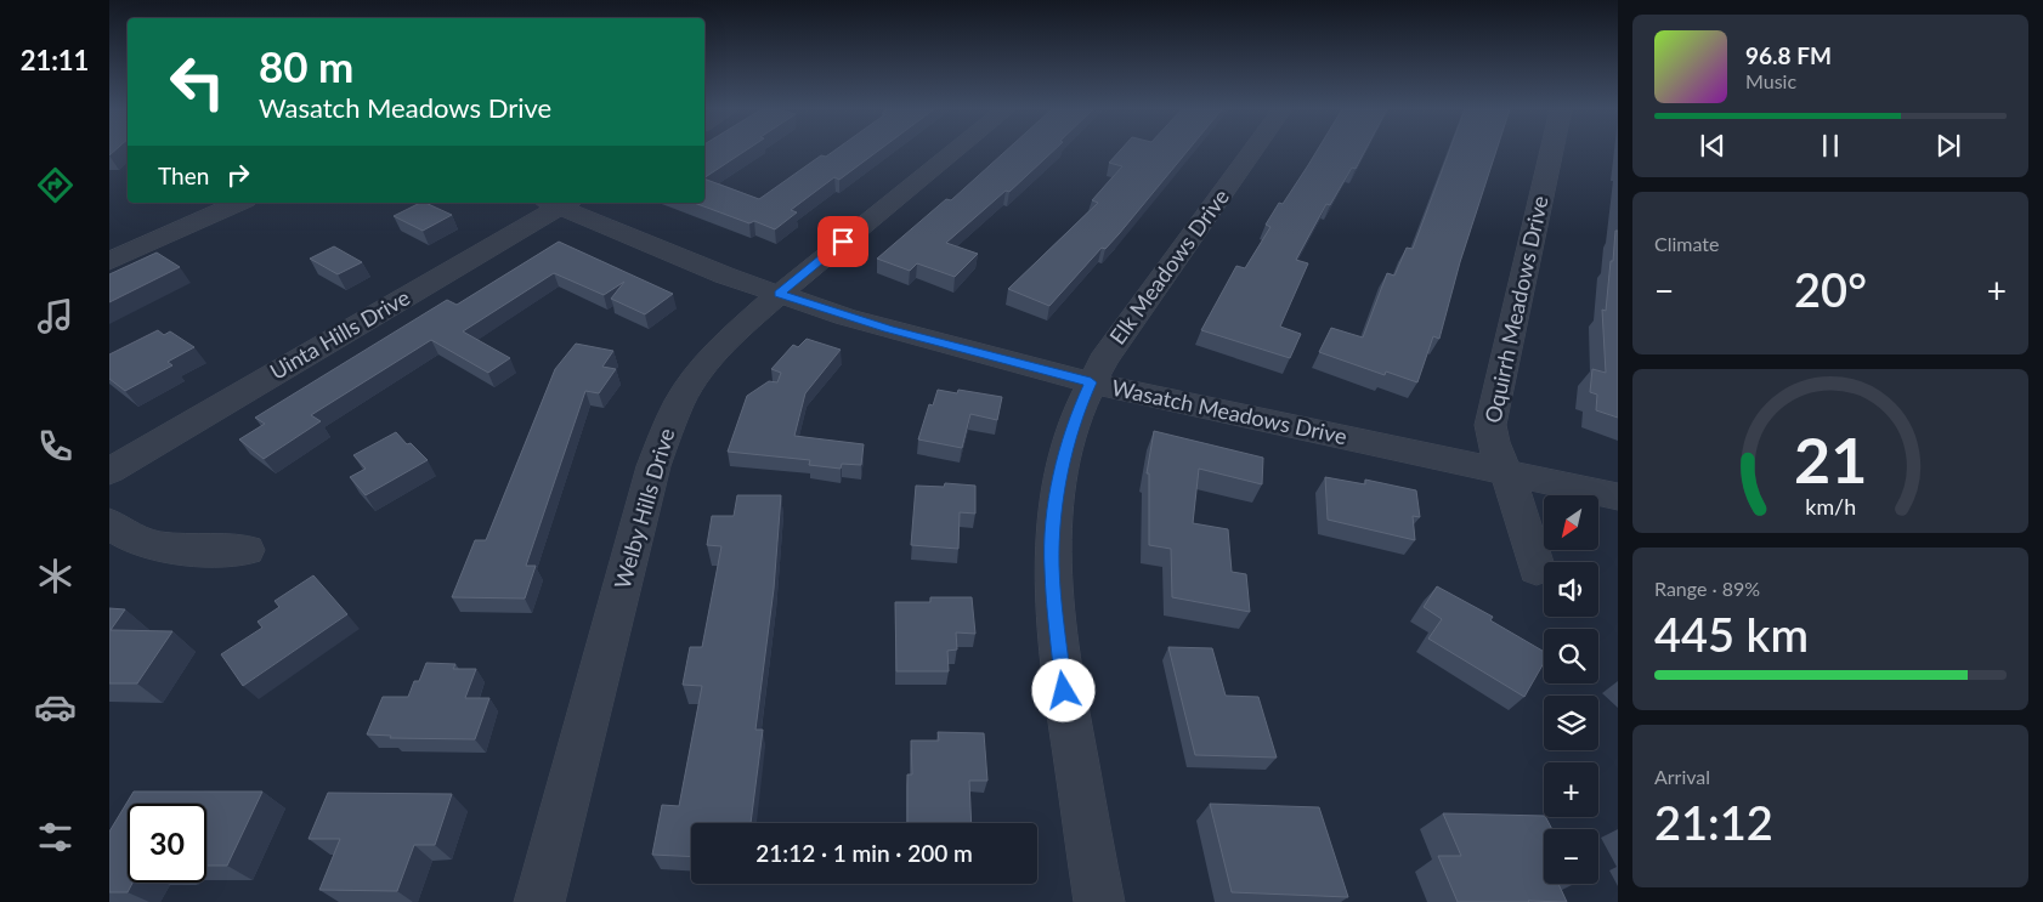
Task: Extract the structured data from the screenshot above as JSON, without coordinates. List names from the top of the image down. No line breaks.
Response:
{"streets":{"street":["Elk Meadows Drive","Oquirrh Meadows Drive","Uinta Hills Drive","Wasatch Meadows Drive","Welby Hills Drive"]},"crossings":[["Elk Meadows Drive","Wasatch Meadows Drive"],["Oquirrh Meadows Drive","Wasatch Meadows Drive"],["Uinta Hills Drive","Wasatch Meadows Drive"],["Wasatch Meadows Drive","Welby Hills Drive"]],"north":"bottom left","page":{"tabs":"21:11","turn":["80 m","Wasatch Meadows Drive"],"song":["96.8 FM","Music"],"then":"Then","tile":["Climate",["Range · 89%","445 km"],["Arrival","21:12"]],"heat":["−","20°","+"],"map_buttons":["+","−"],"limit":"30","trip":"21:12 · 1 min · 200 m","gauge":["21","km/h"]}}
